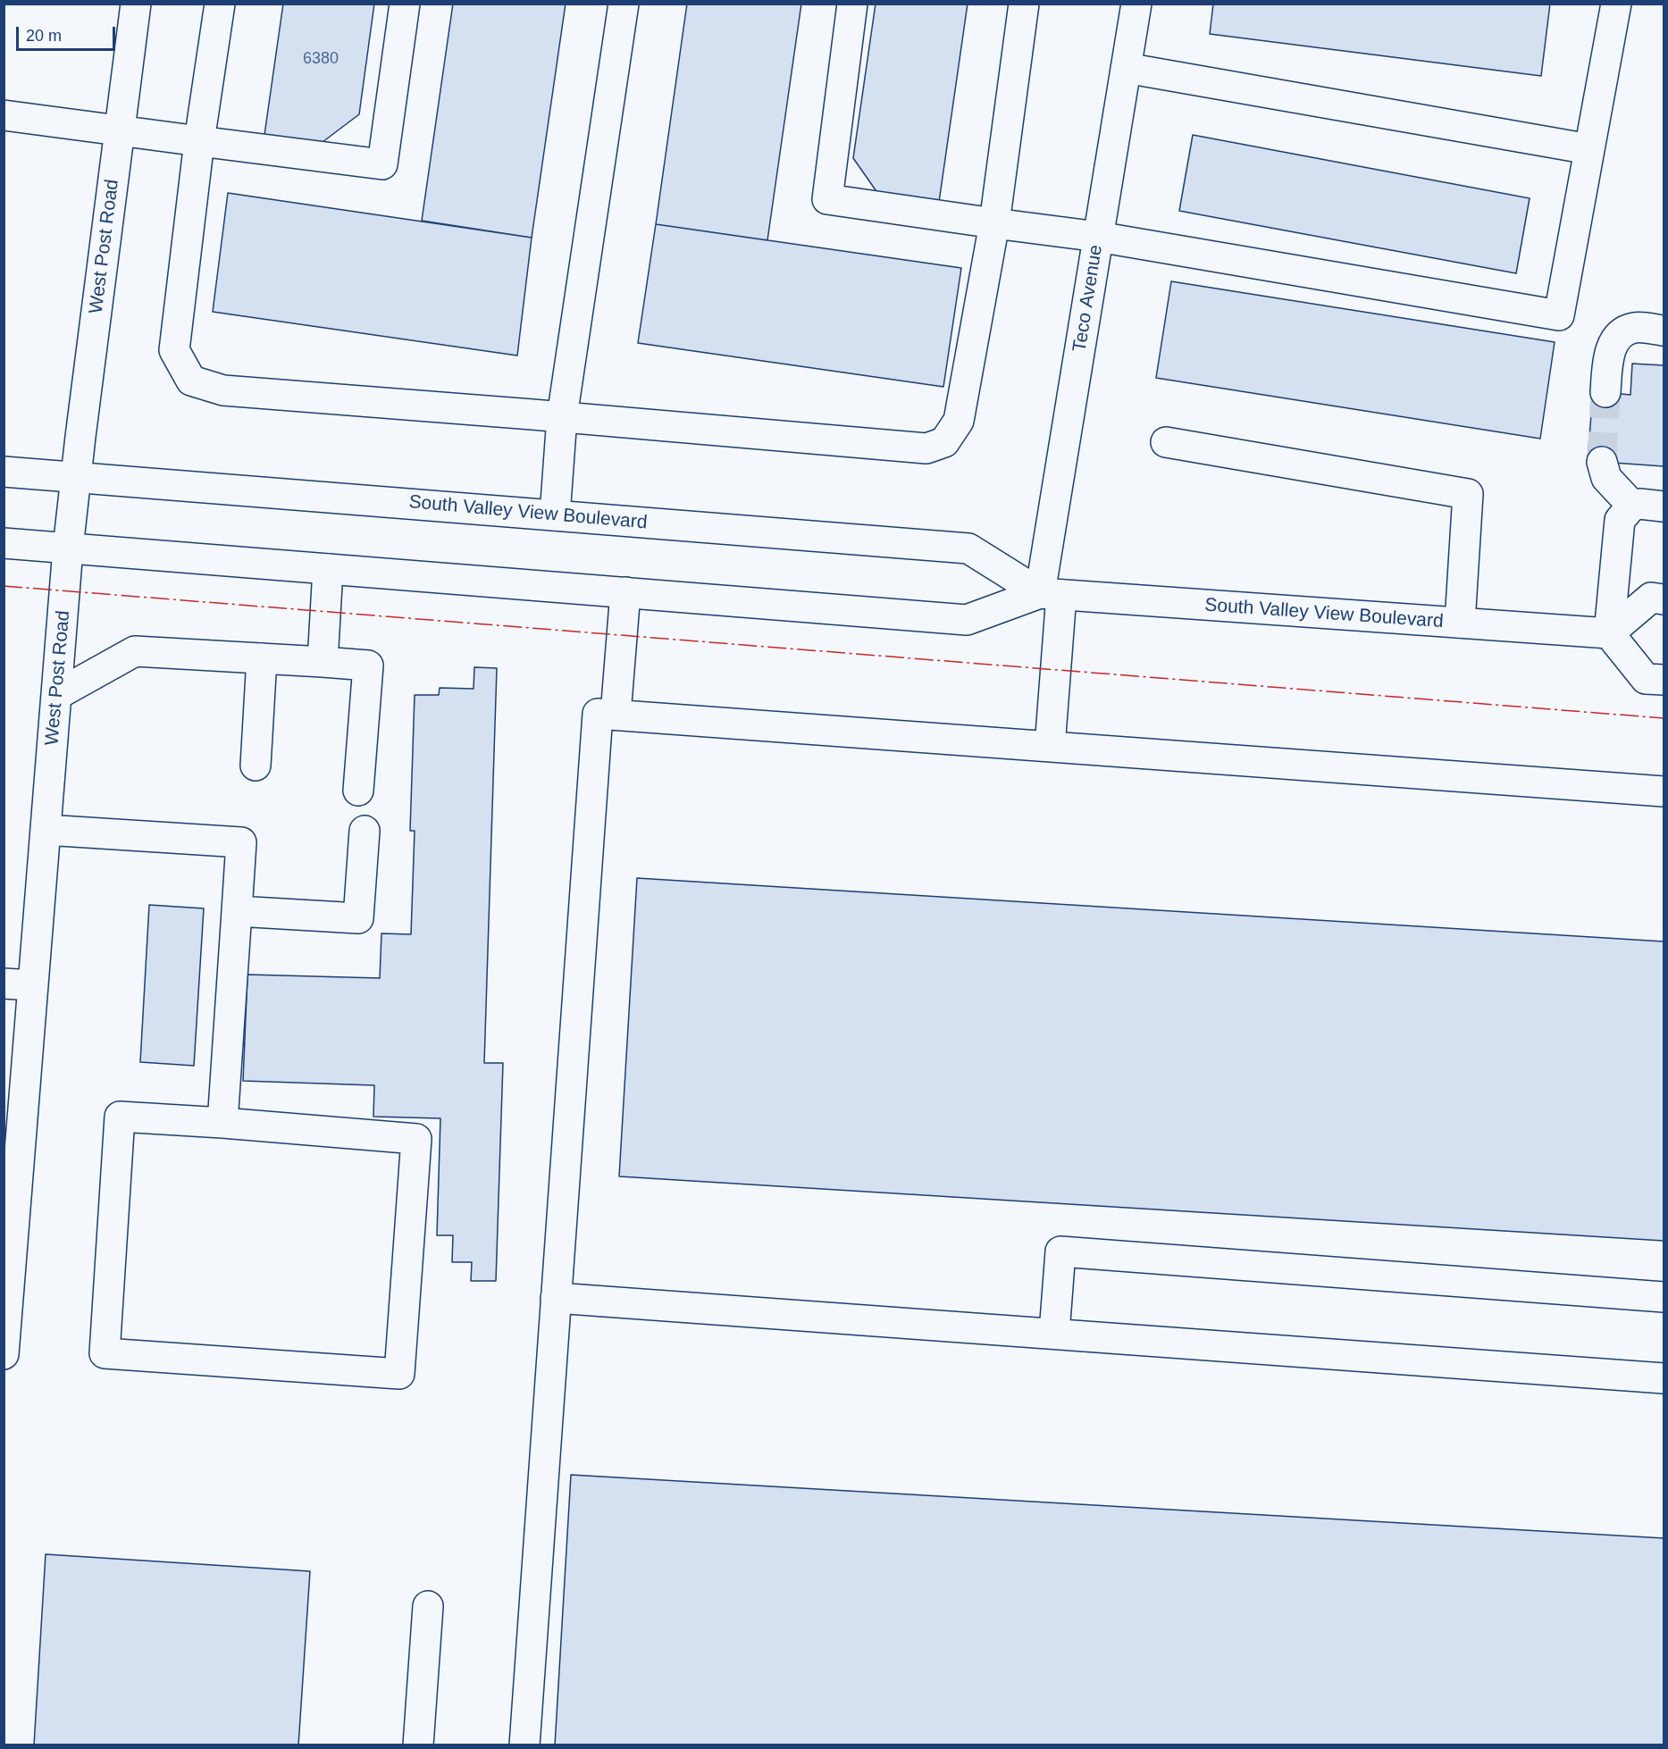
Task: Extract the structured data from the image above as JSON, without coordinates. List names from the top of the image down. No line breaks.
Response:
{"streets":{"main road":["West Post Road","Teco Avenue","South Valley View Boulevard"]},"crossings":[["West Post Road","South Valley View Boulevard"],["Teco Avenue","South Valley View Boulevard"]],"house_numbers":["6380"],"scale_bar":"20 m"}
